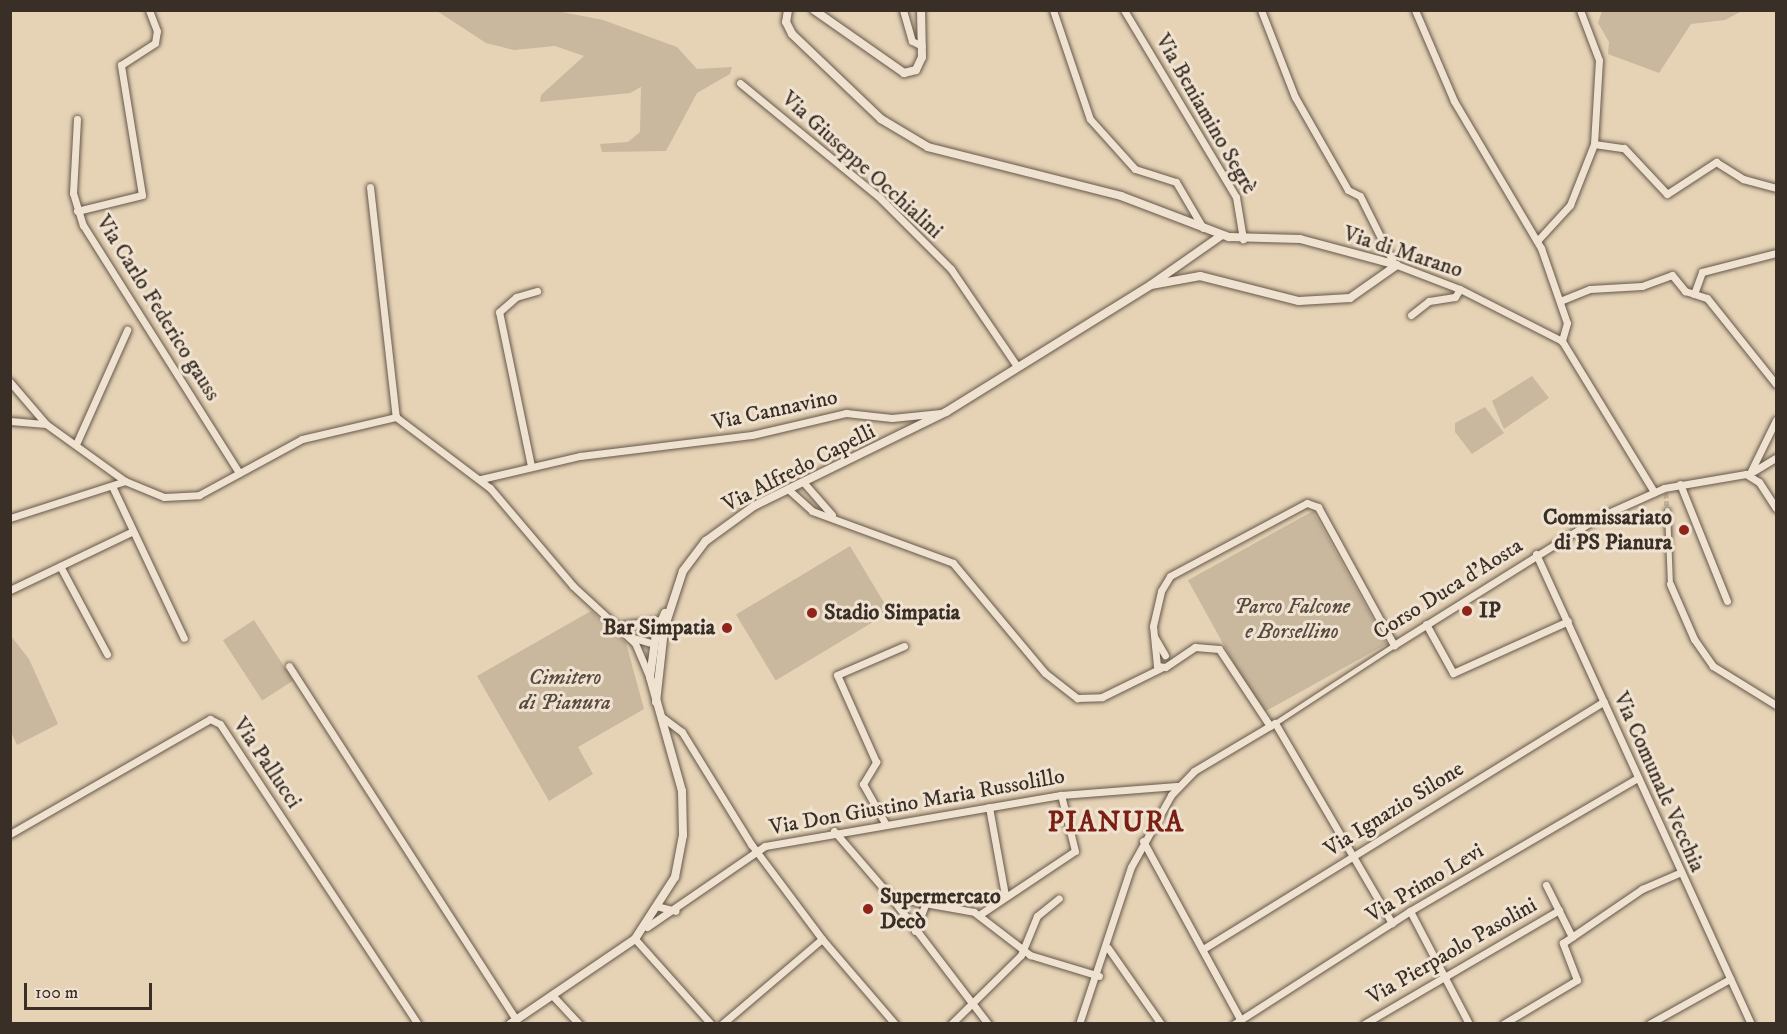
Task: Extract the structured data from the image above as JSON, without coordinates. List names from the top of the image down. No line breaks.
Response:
{"streets":{"street":["Via Beniamino Segrè","Via Giuseppe Occhialini","Via di Marano","Via Carlo Federico gauss","Via Cannavino","Via Alfredo Capelli","Corso Duca d'Aosta","Via Pallucci","Via Comunale Vecchia","Via Don Giustino Maria Russolillo","Via Ignazio Silone","Via Primo Levi","Via Pierpaolo Pasolini"]},"crossings":[["Via Beniamino Segrè","Via di Marano"],["Via Giuseppe Occhialini","Via Cannavino"],["Via di Marano","Via Cannavino"],["Via Cannavino","Via Alfredo Capelli"],["Via Alfredo Capelli","Via Don Giustino Maria Russolillo"],["Corso Duca d'Aosta","Via Comunale Vecchia"],["Corso Duca d'Aosta","Via Don Giustino Maria Russolillo"],["Via Comunale Vecchia","Via Ignazio Silone"],["Via Comunale Vecchia","Via Primo Levi"]],"districts":["PIANURA"],"parks":["Parco Falcone e Borsellino","Cimitero di Pianura"],"places":["Commissariato di PS Pianura","IP","Stadio Simpatia","Bar Simpatia","Supermercato Decò"],"scale_bar":"100 m"}
